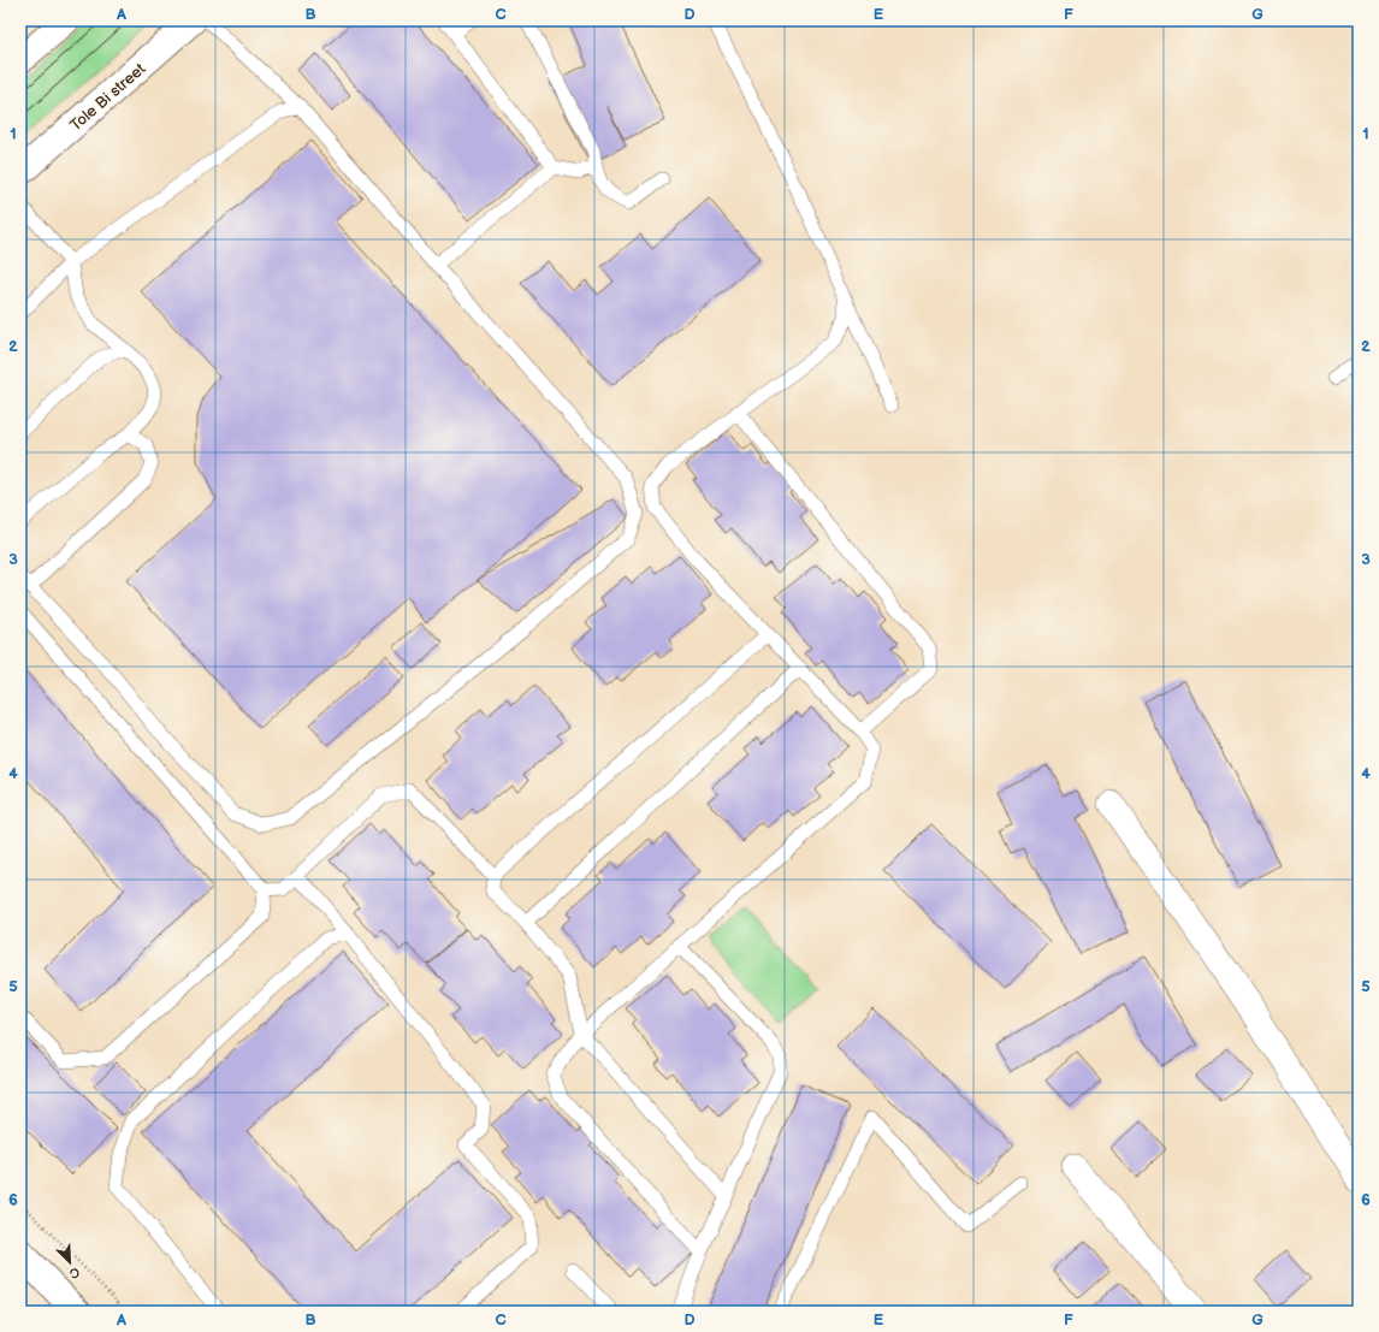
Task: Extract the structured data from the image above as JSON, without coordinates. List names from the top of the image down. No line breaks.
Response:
{"streets":{"main road":["Tole Bi street"]},"north":"bottom right","grid":{"columns":["A","B","C","D","E","F","G"],"rows":["1","2","3","4","5","6"]}}
